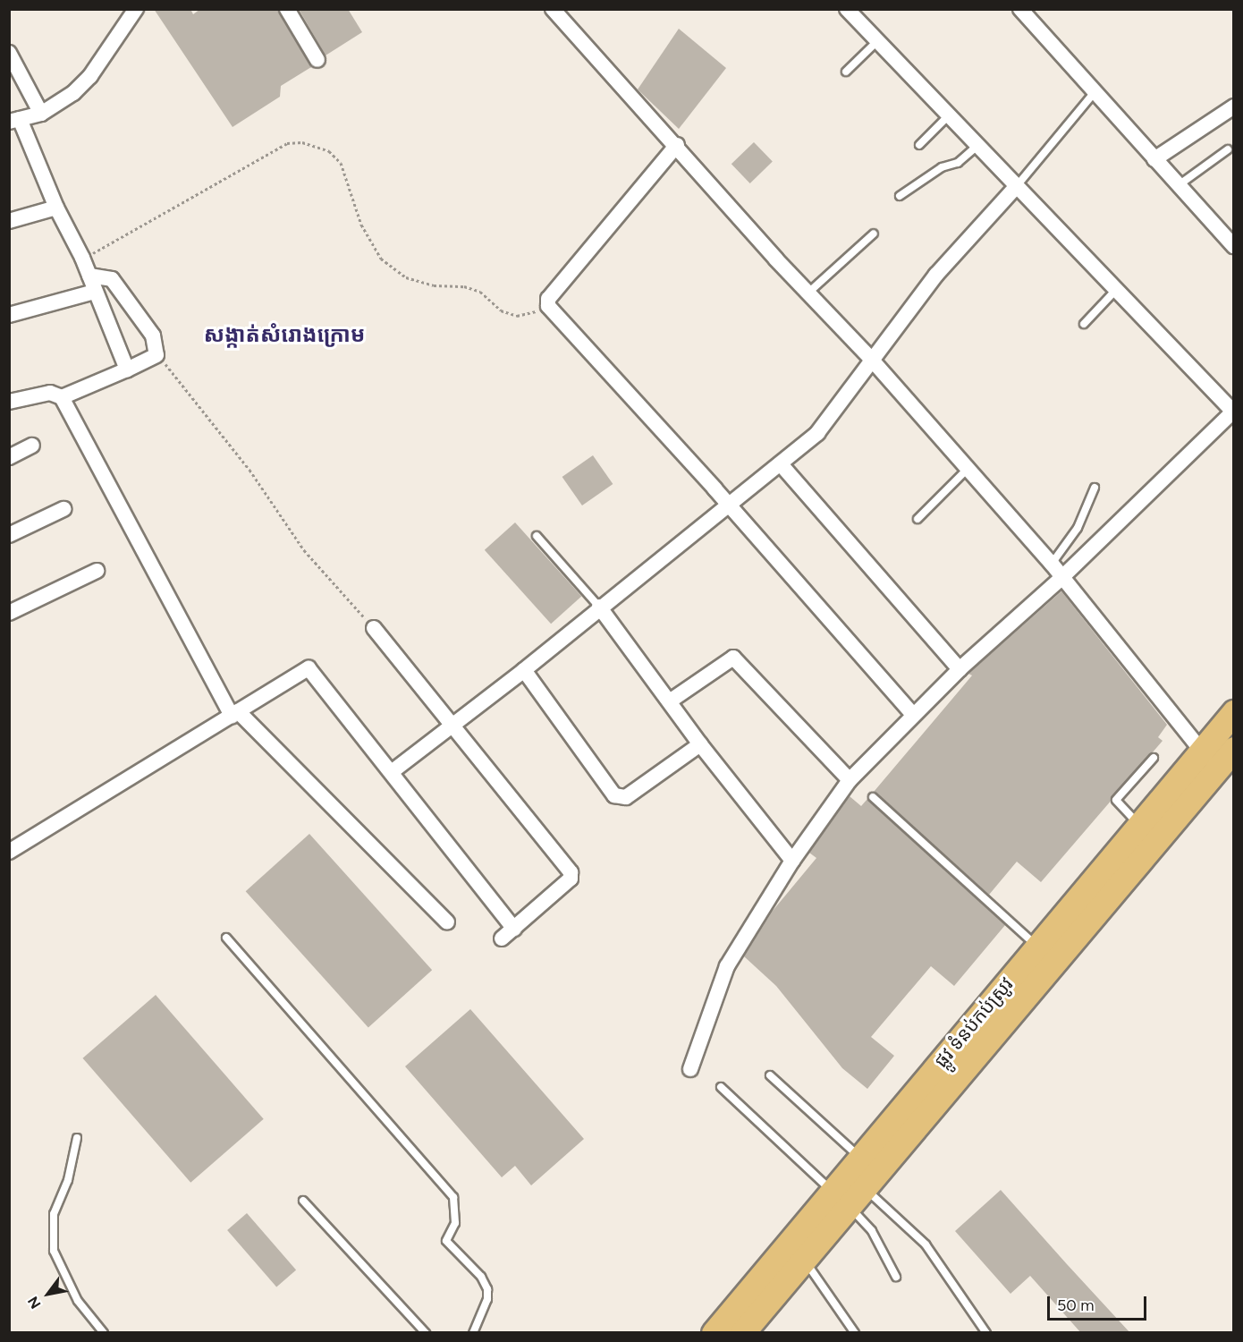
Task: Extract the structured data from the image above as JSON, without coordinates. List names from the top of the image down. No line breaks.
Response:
{"streets":{"main road":["ផ្លូវ ទំនប់កប់ស្រូវ"]},"districts":["សង្កាត់សំរោងក្រោម"],"scale_bar":"50 m","north":"bottom left"}
